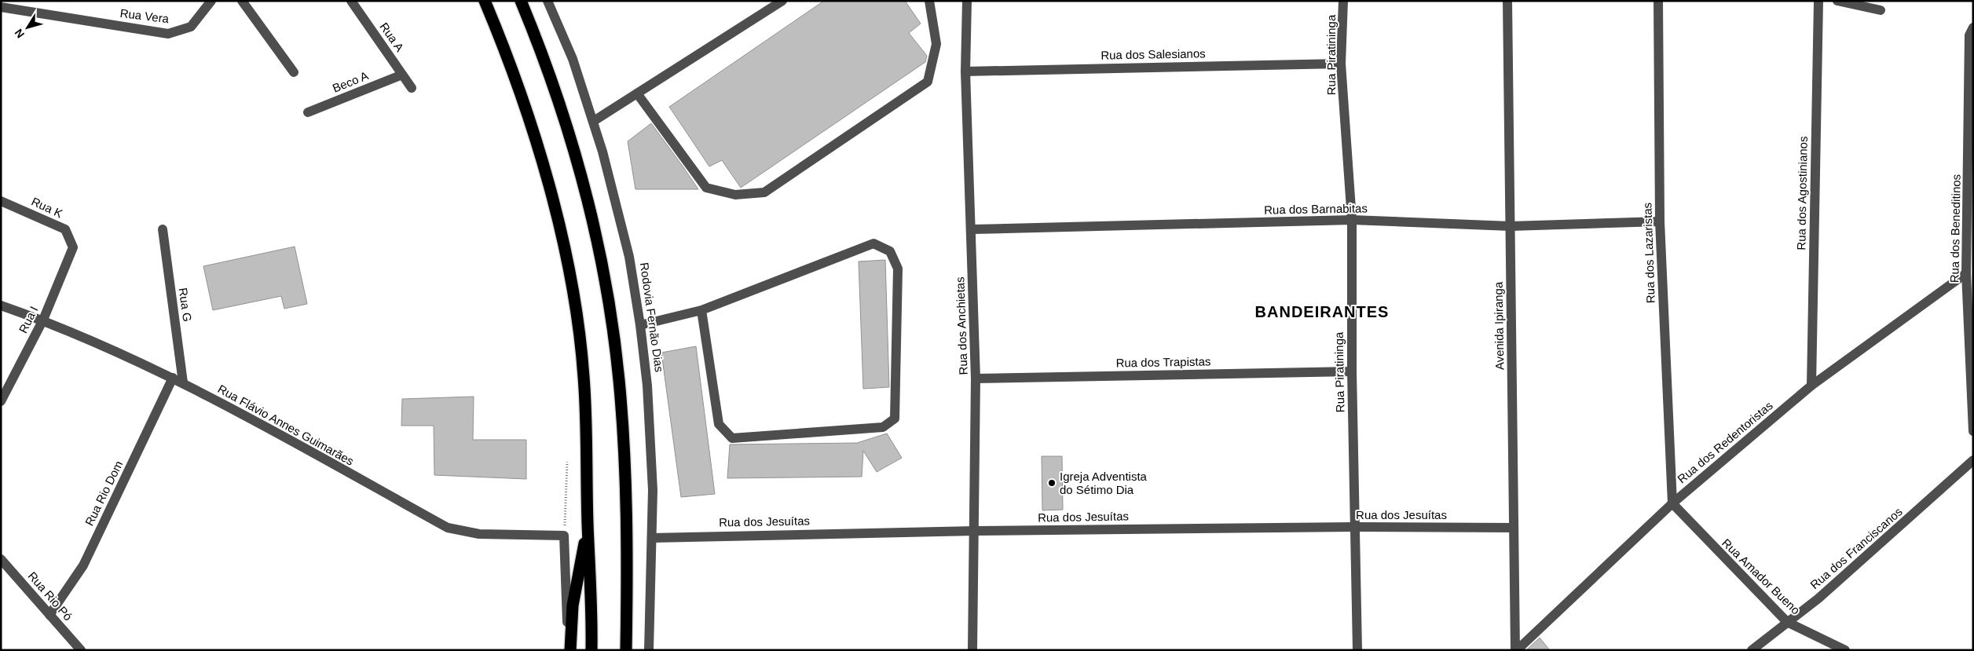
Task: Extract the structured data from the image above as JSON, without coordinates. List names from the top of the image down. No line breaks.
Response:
{"streets":{"street":["Rua Vera","Rua A","Rua dos Salesianos","Rua Piratininga","Beco A","Rua dos Agostinianos","Rua K","Rua dos Barnabitas","Rua dos Beneditinos","Rua dos Lazaristas","Rua G","Rodovia Fernão Dias","Rua I","Rua dos Anchietas","Avenida Ipiranga","Rua dos Trapistas","Rua Flávio Annes Guimarães","Rua dos Redentoristas","Rua Rio Dom","Rua dos Jesuítas","Rua dos Franciscanos","Rua Amador Bueno","Rua Rio Pó"]},"crossings":[["Rua A","Beco A"],["Rua dos Salesianos","Rua Piratininga"],["Rua dos Salesianos","Rua dos Anchietas"],["Rua Piratininga","Rua dos Barnabitas"],["Rua Piratininga","Rua dos Trapistas"],["Rua Piratininga","Rua dos Jesuítas"],["Rua dos Agostinianos","Rua dos Redentoristas"],["Rua K","Rua I"],["Rua dos Barnabitas","Rua dos Lazaristas"],["Rua dos Barnabitas","Rua dos Anchietas"],["Rua dos Barnabitas","Avenida Ipiranga"],["Rua dos Beneditinos","Rua dos Redentoristas"],["Rua dos Lazaristas","Rua dos Redentoristas"],["Rua dos Lazaristas","Rua Amador Bueno"],["Rua G","Rua Flávio Annes Guimarães"],["Rodovia Fernão Dias","Rua dos Jesuítas"],["Rua I","Rua Flávio Annes Guimarães"],["Rua dos Anchietas","Rua dos Trapistas"],["Rua dos Anchietas","Rua dos Jesuítas"],["Avenida Ipiranga","Rua dos Redentoristas"],["Avenida Ipiranga","Rua dos Jesuítas"],["Rua Flávio Annes Guimarães","Rua Rio Dom"],["Rua dos Redentoristas","Rua Amador Bueno"],["Rua Rio Dom","Rua Rio Pó"],["Rua dos Franciscanos","Rua Amador Bueno"]],"districts":["BANDEIRANTES"],"places":["Igreja Adventista do Sétimo Dia"],"north":"bottom left"}
